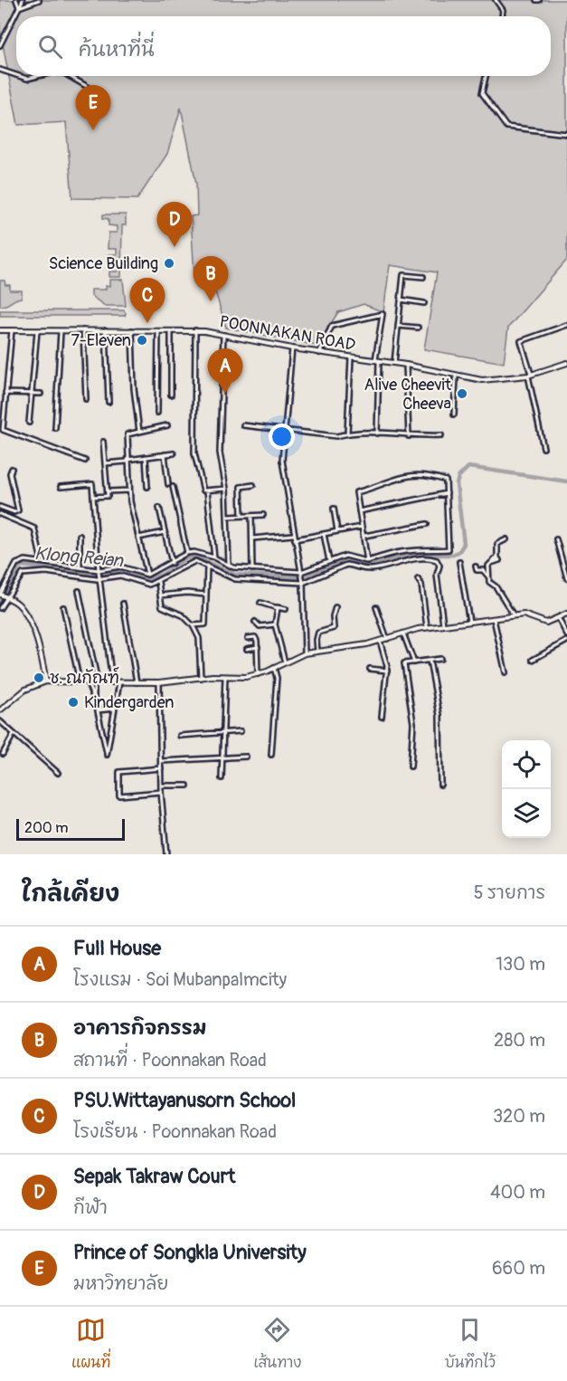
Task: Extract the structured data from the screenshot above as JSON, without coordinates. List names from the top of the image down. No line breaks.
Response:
{"streets":{"street":["POONNAKAN ROAD"]},"water":["Klong Reian"],"places":["Science Building","7-Eleven","Alive Cheevit Cheeva","ช. ณกัณฑ์","Kindergarden"],"scale_bar":"200 m","page":{"search":"ค้นหาที่นี่","pins":["E","D","B","C","A"],"scale":"200 m","heading":["ใกล้เคียง","5 รายการ"],"list":[{"mark":"A","name":"Full House","note":"โรงแรม · Soi Mubanpalmcity","value":"130 m"},{"mark":"B","name":"อาคารกิจกรรม","note":"สถานที่ · Poonnakan Road","value":"280 m"},{"mark":"C","name":"PSU.Wittayanusorn School","note":"โรงเรียน · Poonnakan Road","value":"320 m"},{"mark":"D","name":"Sepak Takraw Court","note":"กีฬา","value":"400 m"},{"mark":"E","name":"Prince of Songkla University","note":"มหาวิทยาลัย","value":"660 m"}],"nav":["แผนที่","เส้นทาง","บันทึกไว้"]}}
